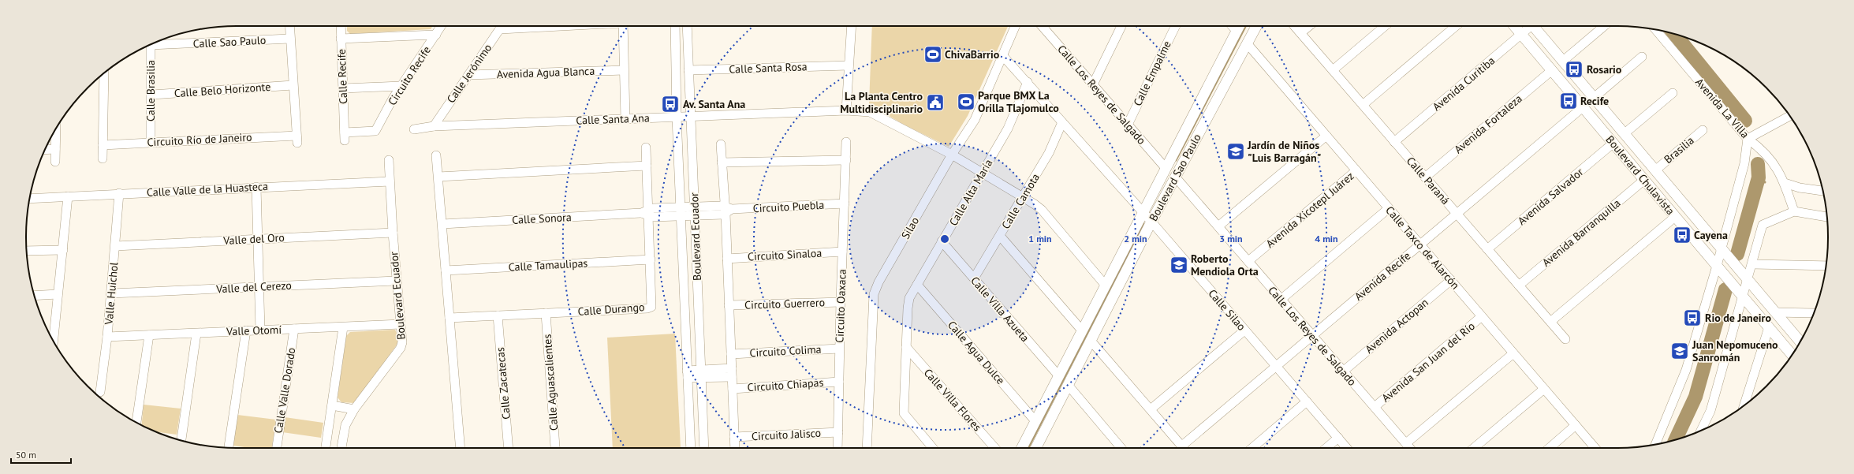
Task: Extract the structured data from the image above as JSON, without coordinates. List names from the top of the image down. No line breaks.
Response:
{"streets":{"main road":["Boulevard Chulavista","Boulevard Sao Paulo"],"street":["Calle Sao Paulo","Calle Santa Rosa","Avenida Agua Blanca","Calle Jerónimo","Calle Empalme","Circuito Recife","Calle Recife","Avenida Curitiba","Calle Belo Horizonte","Calle Brasilia","Calle Los Reyes de Salgado","Avenida La Villa","Calle Santa Ana","Avenida Fortaleza","Circuito Río de Janeiro","Brasilia","Calle Paraná","Calle Valle de la Huasteca","Calle Alta María","Avenida Salvador","Calle Camota","Circuito Puebla","Avenida Xicotepl Juárez","Calle Sonora","Silao","Avenida Barranquilla","Boulevard Ecuador","Valle del Oro","Calle Taxco de Alarcón","Circuito Sinaloa","Calle Tamaulipas","Avenida Recife","Valle del Cerezo","Valle Huichol","Circuito Guerrero","Circuito Oaxaca","Calle Durango","Calle Villa Azueta","Calle Silao","Avenida Actopan","Valle Otomí","Circuito Colima","Calle Agua Dulce","Avenida San Juan del Río","Calle Aguascalientes","Calle Zacatecas","Circuito Chiapas","Calle Valle Dorado","Calle Villa Flores","Circuito Jalisco"]},"crossings":[["Calle Sao Paulo","Circuito Río de Janeiro"],["Calle Santa Rosa","Boulevard Ecuador"],["Avenida Agua Blanca","Calle Jerónimo"],["Calle Jerónimo","Calle Santa Ana"],["Calle Empalme","Calle Los Reyes de Salgado"],["Circuito Recife","Calle Recife"],["Avenida Curitiba","Boulevard Chulavista"],["Avenida Curitiba","Calle Paraná"],["Calle Belo Horizonte","Calle Brasilia"],["Calle Belo Horizonte","Circuito Río de Janeiro"],["Calle Brasilia","Circuito Río de Janeiro"],["Calle Los Reyes de Salgado","Boulevard Sao Paulo"],["Calle Los Reyes de Salgado","Avenida Xicotepl Juárez"],["Calle Los Reyes de Salgado","Avenida Recife"],["Calle Los Reyes de Salgado","Avenida Actopan"],["Calle Los Reyes de Salgado","Avenida San Juan del Río"],["Calle Santa Ana","Boulevard Sao Paulo"],["Calle Santa Ana","Calle Alta María"],["Calle Santa Ana","Calle Camota"],["Calle Santa Ana","Silao"],["Calle Santa Ana","Boulevard Ecuador"],["Avenida Fortaleza","Boulevard Chulavista"],["Avenida Fortaleza","Calle Paraná"],["Brasilia","Boulevard Chulavista"],["Boulevard Chulavista","Avenida Salvador"],["Boulevard Chulavista","Avenida Barranquilla"],["Boulevard Chulavista","Avenida Recife"],["Boulevard Sao Paulo","Calle Taxco de Alarcón"],["Boulevard Sao Paulo","Calle Villa Azueta"],["Boulevard Sao Paulo","Calle Silao"],["Boulevard Sao Paulo","Calle Agua Dulce"],["Calle Paraná","Avenida Salvador"],["Calle Paraná","Avenida Barranquilla"],["Calle Paraná","Avenida Recife"],["Calle Valle de la Huasteca","Boulevard Ecuador"],["Calle Valle de la Huasteca","Valle Huichol"],["Calle Alta María","Calle Villa Azueta"],["Calle Alta María","Calle Silao"],["Calle Alta María","Calle Agua Dulce"],["Calle Alta María","Calle Villa Flores"],["Calle Camota","Calle Villa Azueta"],["Calle Camota","Calle Silao"],["Circuito Puebla","Calle Sonora"],["Circuito Puebla","Boulevard Ecuador"],["Circuito Puebla","Circuito Oaxaca"],["Avenida Xicotepl Juárez","Calle Taxco de Alarcón"],["Calle Sonora","Boulevard Ecuador"],["Calle Sonora","Calle Durango"],["Silao","Calle Silao"],["Boulevard Ecuador","Valle del Oro"],["Boulevard Ecuador","Valle del Cerezo"],["Boulevard Ecuador","Valle Otomí"],["Valle del Oro","Valle Huichol"],["Calle Taxco de Alarcón","Avenida Recife"],["Calle Taxco de Alarcón","Avenida Actopan"],["Calle Taxco de Alarcón","Avenida San Juan del Río"],["Circuito Sinaloa","Circuito Oaxaca"],["Calle Tamaulipas","Calle Durango"],["Avenida Recife","Calle Silao"],["Valle del Cerezo","Valle Huichol"],["Valle Huichol","Valle Otomí"],["Circuito Guerrero","Circuito Oaxaca"],["Circuito Oaxaca","Circuito Colima"],["Circuito Oaxaca","Circuito Chiapas"],["Circuito Oaxaca","Circuito Jalisco"],["Calle Durango","Calle Aguascalientes"],["Calle Durango","Calle Zacatecas"],["Valle Otomí","Calle Valle Dorado"]],"places":{"sports":["ChivaBarrio","Parque BMX La Orilla Tlajomulco"],"bus stop":["Rosario","Recife","Av. Santa Ana","Cayena","Rio de Janeiro"],"public building":["La Planta Centro Multidisciplinario"],"school or university":["Jardín de Niños \"Luis Barragán\"","Roberto Mendiola Orta","Juan Nepomuceno Sanromán"]},"scale_bar":"50 m","rings":["1 min","2 min","3 min","4 min"]}
